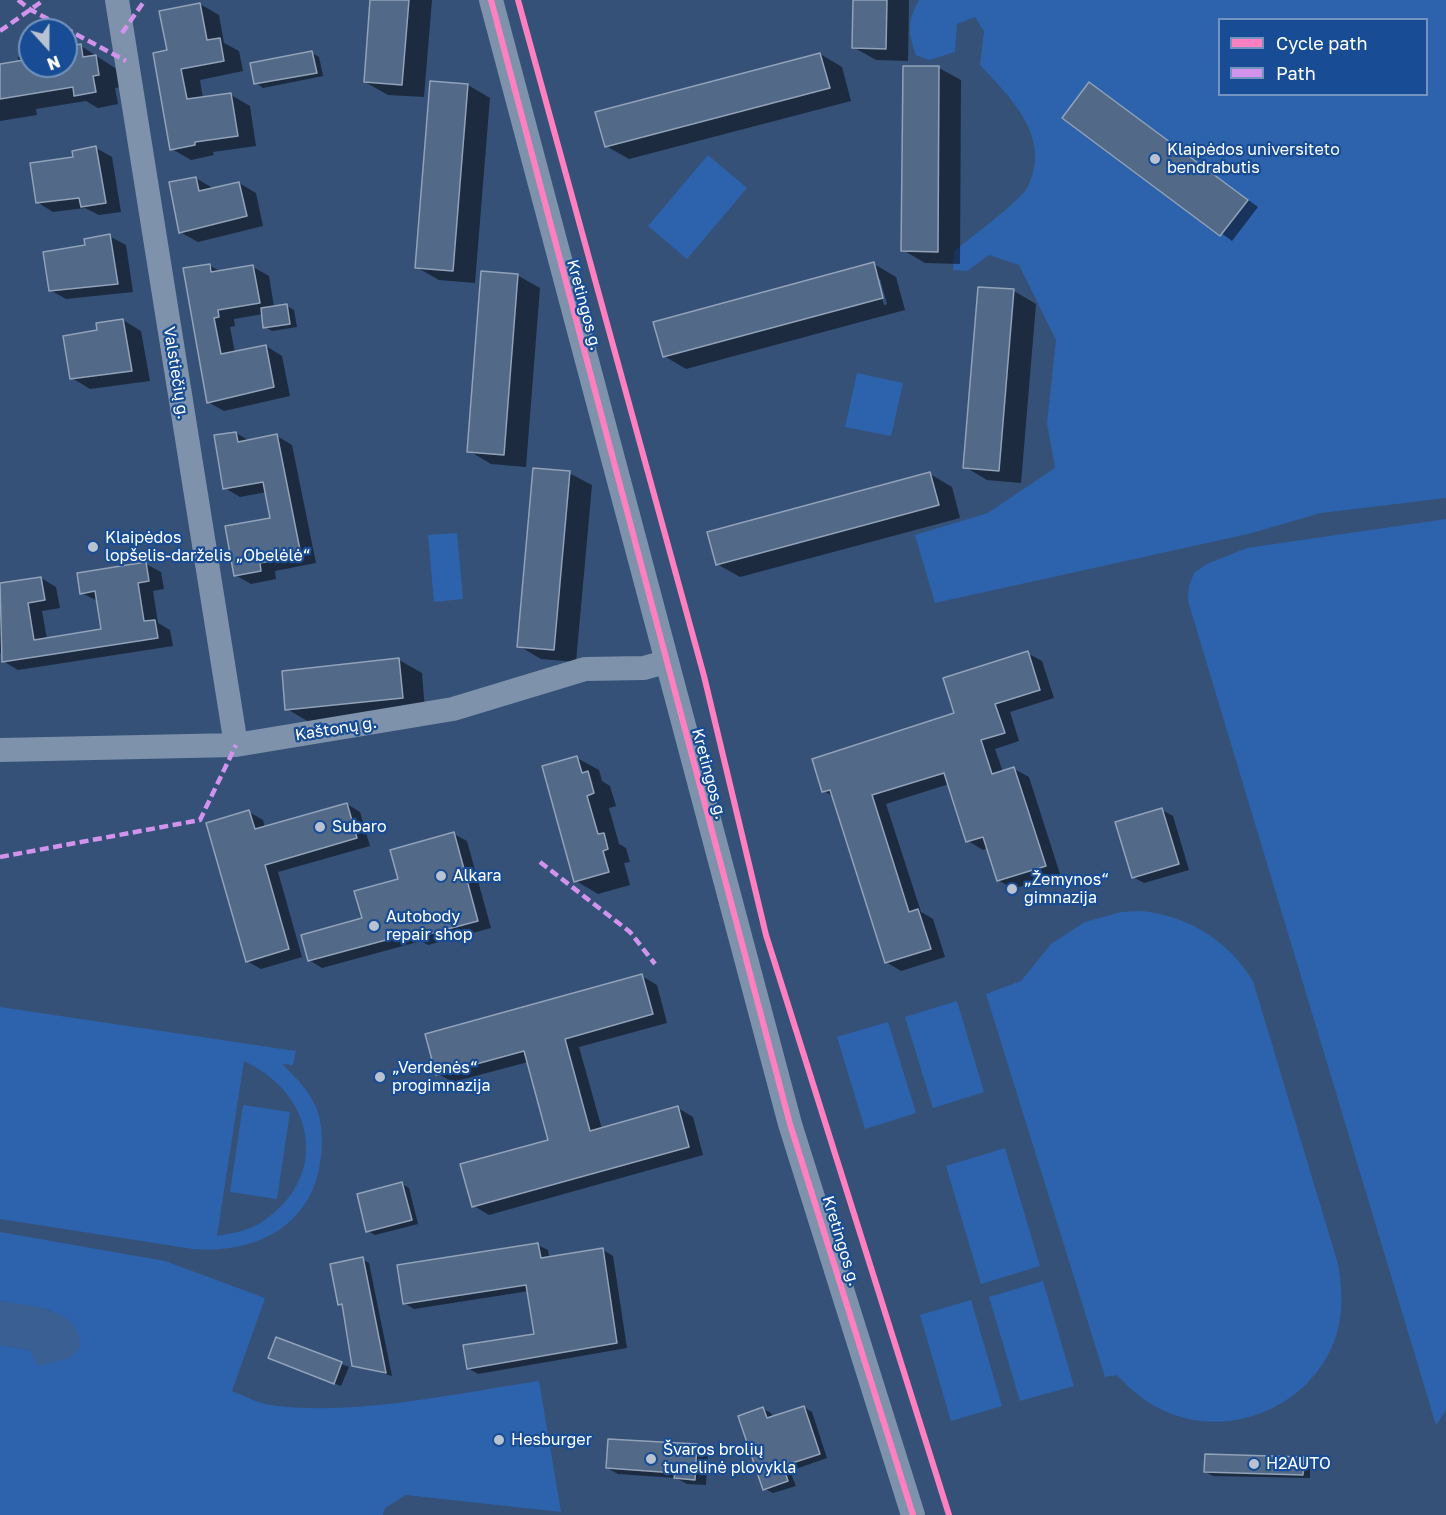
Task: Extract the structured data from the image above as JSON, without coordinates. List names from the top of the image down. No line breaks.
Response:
{"streets":{"street":["Kretingos g.","Valstiečių g.","Kaštonų g."]},"crossings":[["Kretingos g.","Kaštonų g."],["Valstiečių g.","Kaštonų g."]],"places":["Klaipėdos universiteto bendrabutis","Klaipėdos lopšelis-darželis „Obelėlė“","Subaro","Alkara","„Žemynos“ gimnazija","Autobody repair shop","„Verdenės“ progimnazija","Hesburger","Švaros brolių tunelinė plovykla","H2AUTO"],"legend":["Cycle path","Path"],"north":"bottom"}
